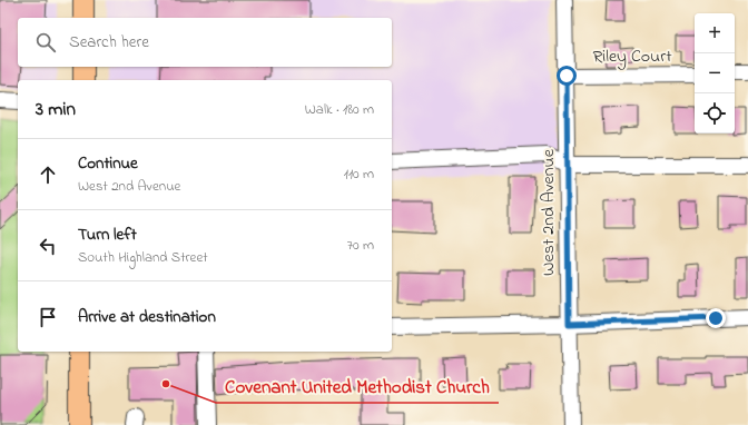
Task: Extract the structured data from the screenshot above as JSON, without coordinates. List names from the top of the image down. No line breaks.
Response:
{"streets":{"street":["Riley Court","West 2nd Avenue"]},"crossings":[["Riley Court","West 2nd Avenue"]],"places":["Covenant United Methodist Church"],"page":{"map_buttons":["+","−"],"search":"Search here","heading":["3 min","Walk · 180 m"],"list":[["Continue","West 2nd Avenue","110 m"],["Turn left","South Highland Street","70 m"],"Arrive at destination"]}}
